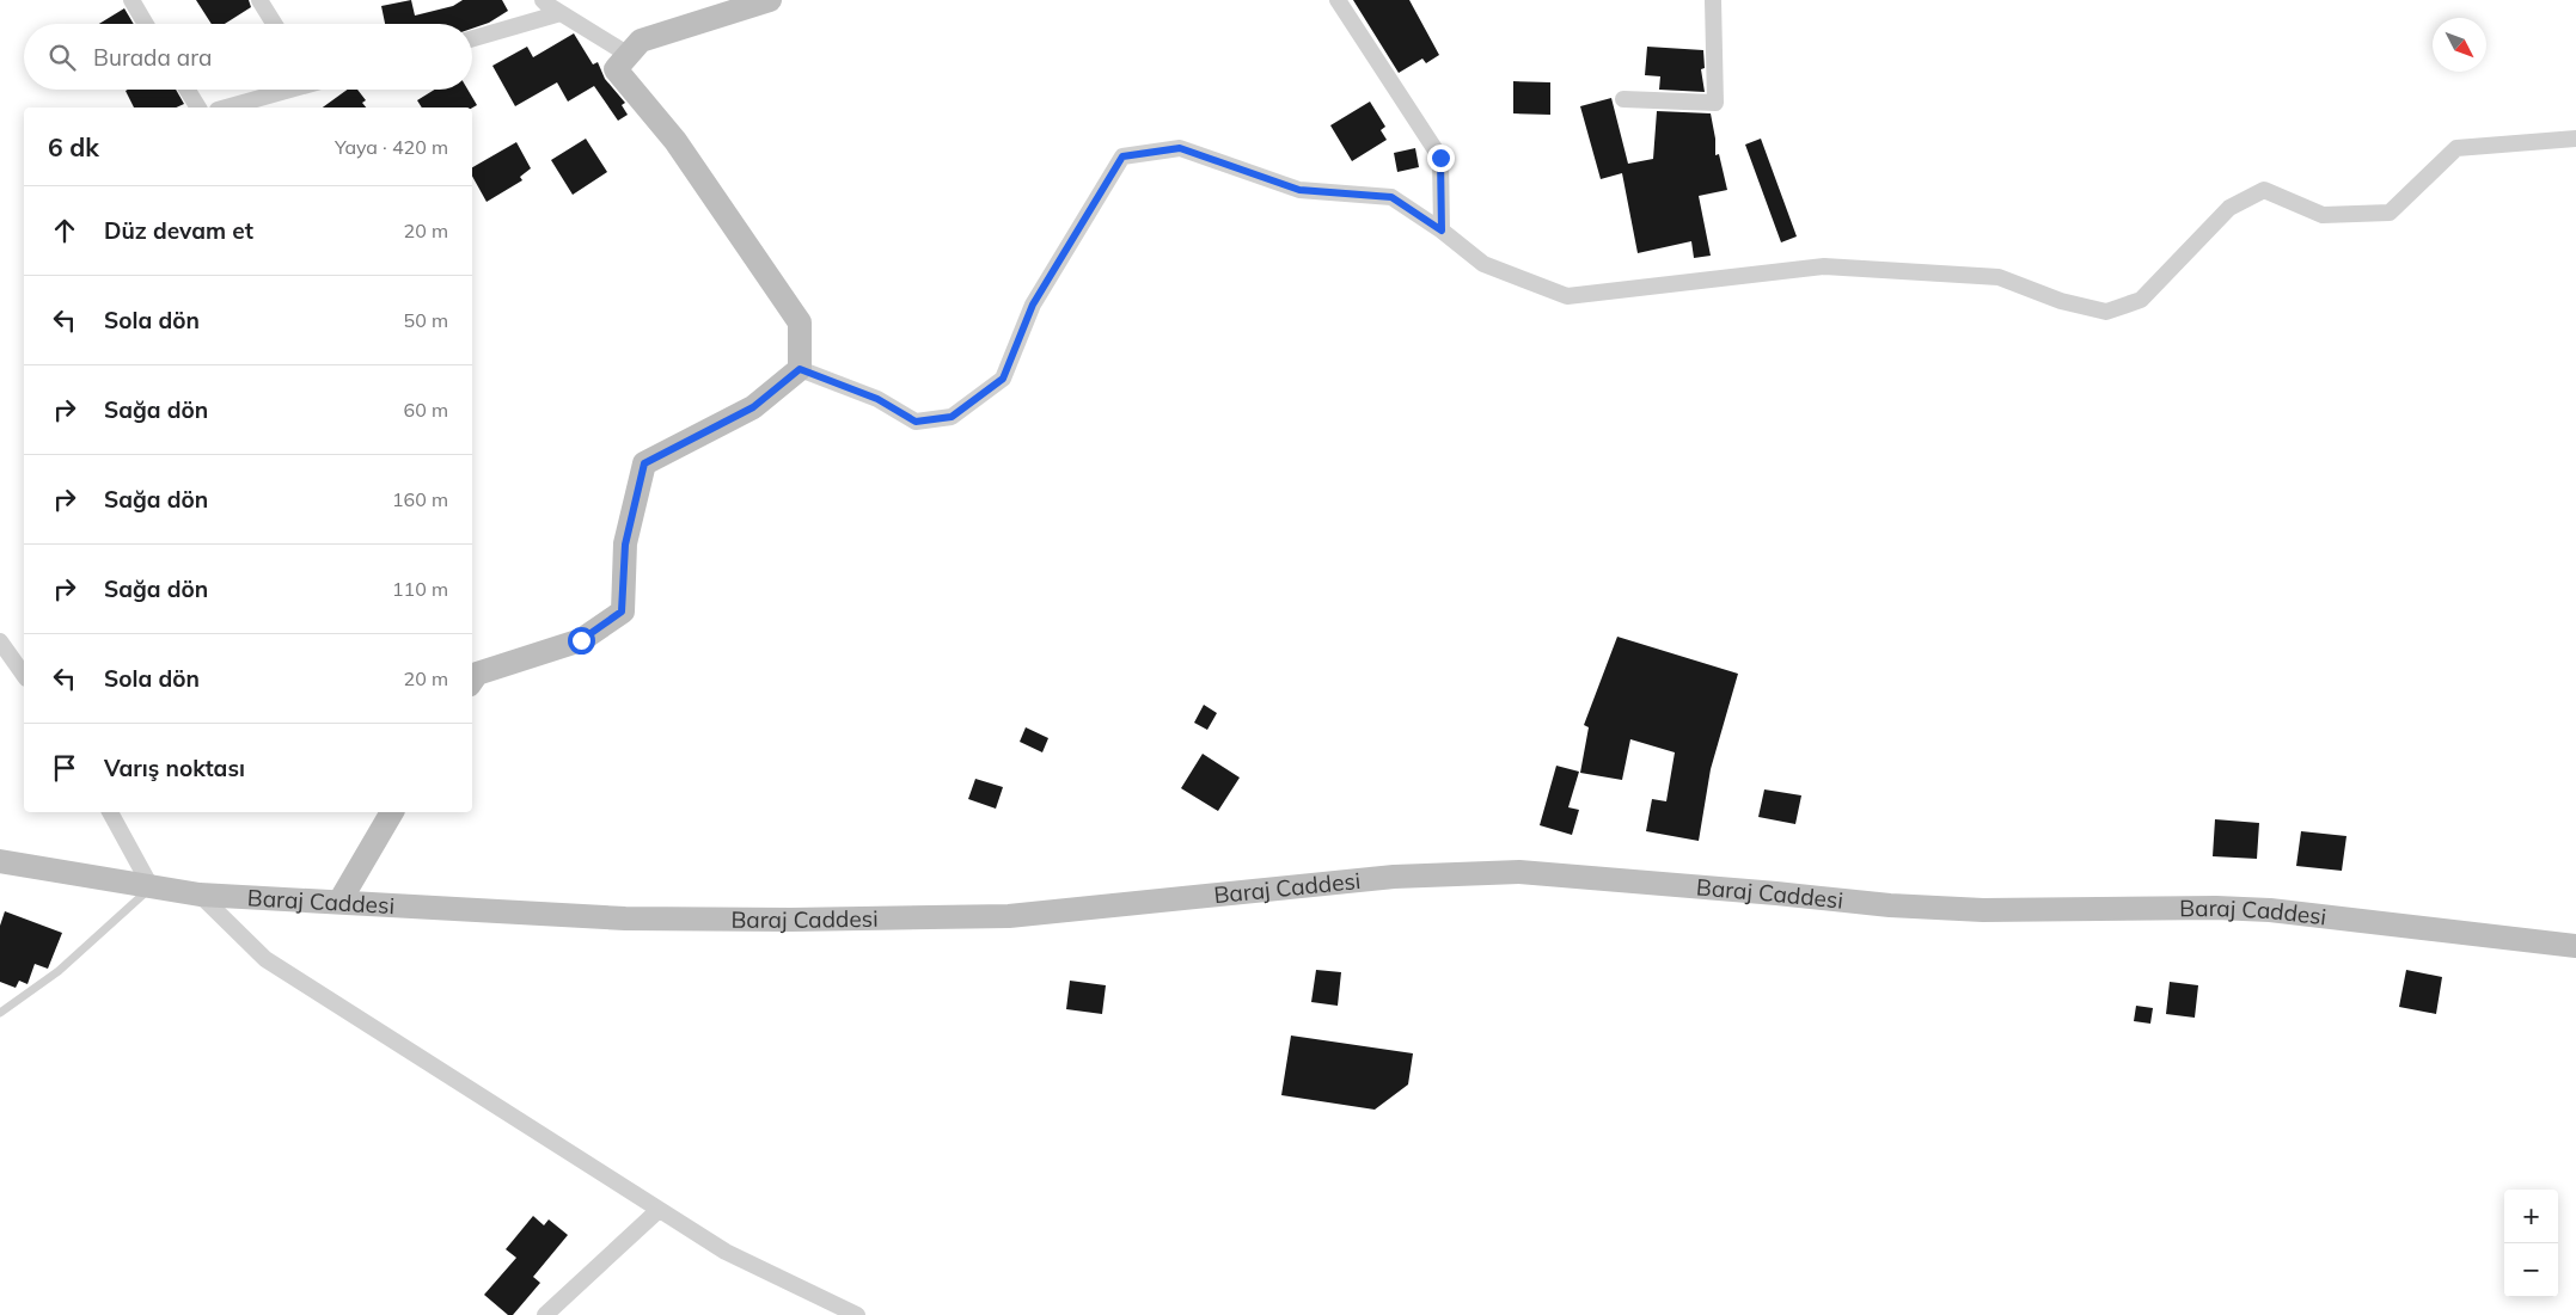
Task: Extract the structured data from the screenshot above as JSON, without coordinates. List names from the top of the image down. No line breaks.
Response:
{"streets":{"main road":["Baraj Caddesi"]},"north":"bottom right","page":{"search":"Burada ara","heading":["6 dk","Yaya · 420 m"],"list":[["Düz devam et","20 m"],["Sola dön","50 m"],["Sağa dön","60 m"],["Sağa dön","160 m"],["Sağa dön","110 m"],["Sola dön","20 m"],"Varış noktası"],"map_buttons":["+","−"]}}
